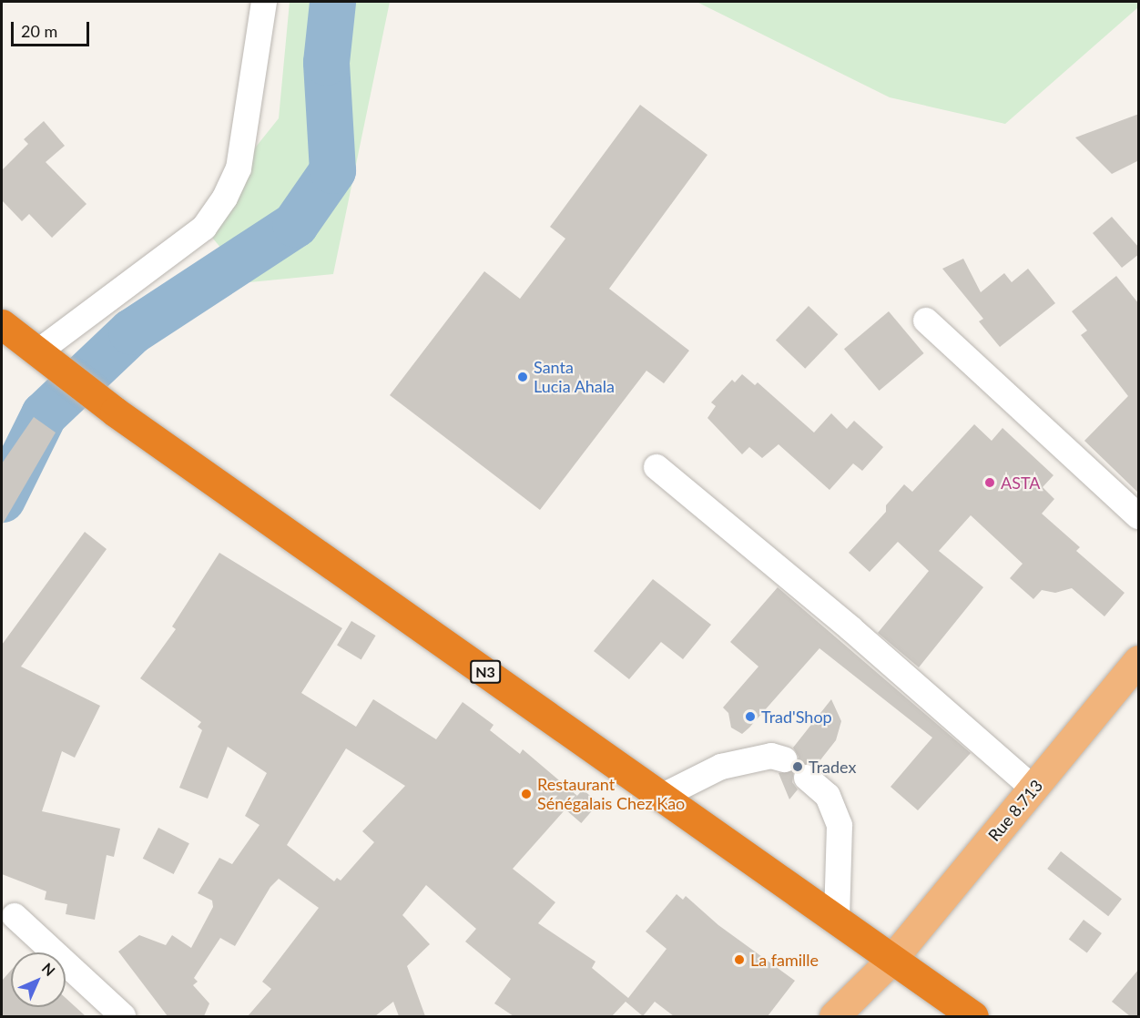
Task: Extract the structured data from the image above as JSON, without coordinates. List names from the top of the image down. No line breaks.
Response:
{"streets":{"highway":["N3"],"main road":["Rue 8.713"]},"crossings":[["N3","Rue 8.713"]],"places":["Santa Lucia Ahala","ASTA","Trad'Shop","Tradex","Restaurant Sénégalais Chez Kao","La famille"],"scale_bar":"20 m","north":"top right"}
